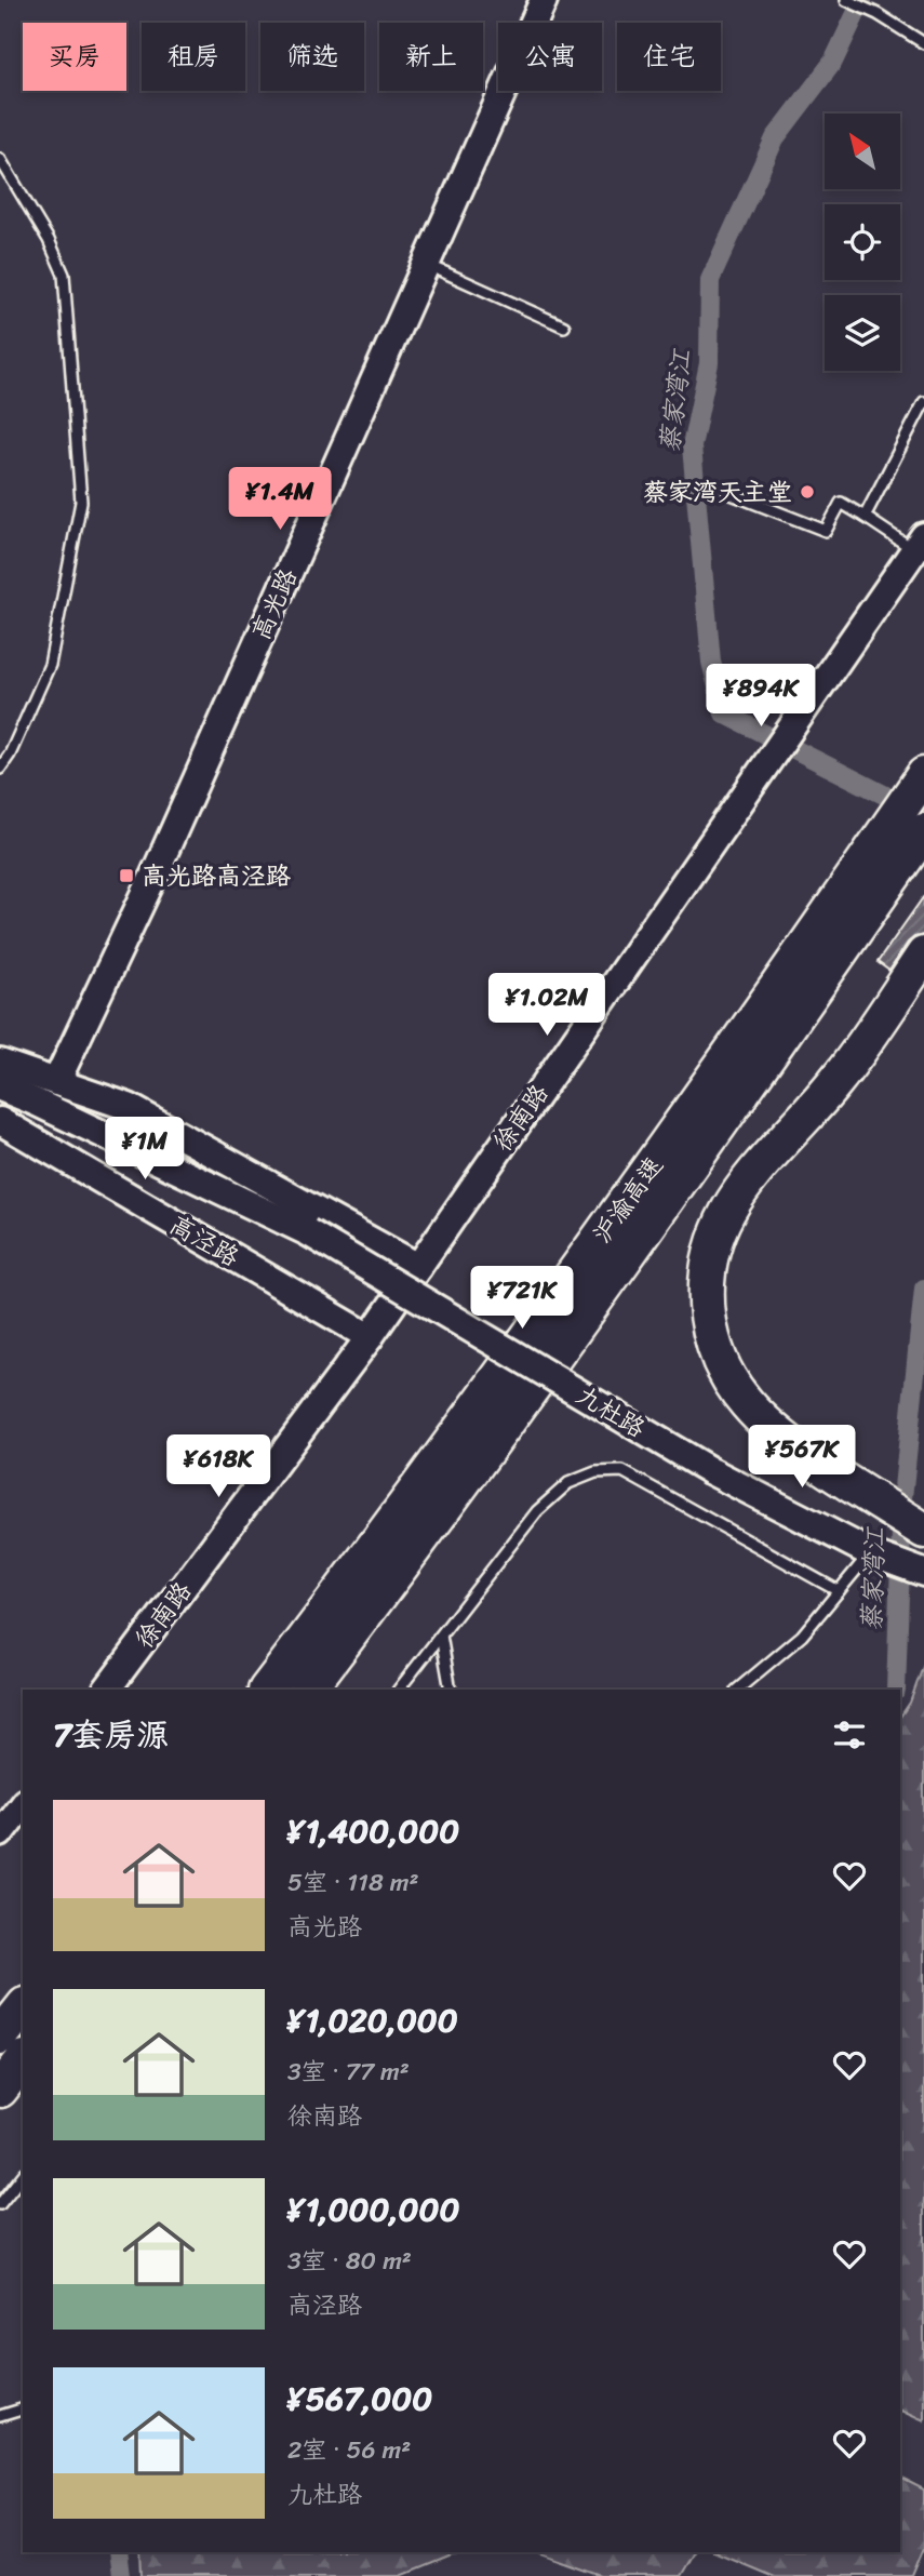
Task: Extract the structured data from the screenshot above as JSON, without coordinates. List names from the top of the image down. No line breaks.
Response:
{"streets":{"highway":["沪渝高速"],"street":["高光路","徐南路","高泾路","九杜路"]},"crossings":[["徐南路","高泾路"],["高泾路","九杜路"]],"water":["蔡家湾江"],"places":{"other":["蔡家湾天主堂"],"transit":["高光路高泾路"]},"north":"top left","page":{"chip":["买房","租房","筛选","新上","公寓","住宅"],"price":["¥1.4M","¥894K","¥1.02M","¥1M","¥721K","¥567K","¥618K"],"heading":"7套房源","list":[{"name":"¥1,400,000","note":"5室 · 118 m² · 高光路"},{"name":"¥1,020,000","note":"3室 · 77 m² · 徐南路"},{"name":"¥1,000,000","note":"3室 · 80 m² · 高泾路"},{"name":"¥567,000","note":"2室 · 56 m² · 九杜路"}]}}
